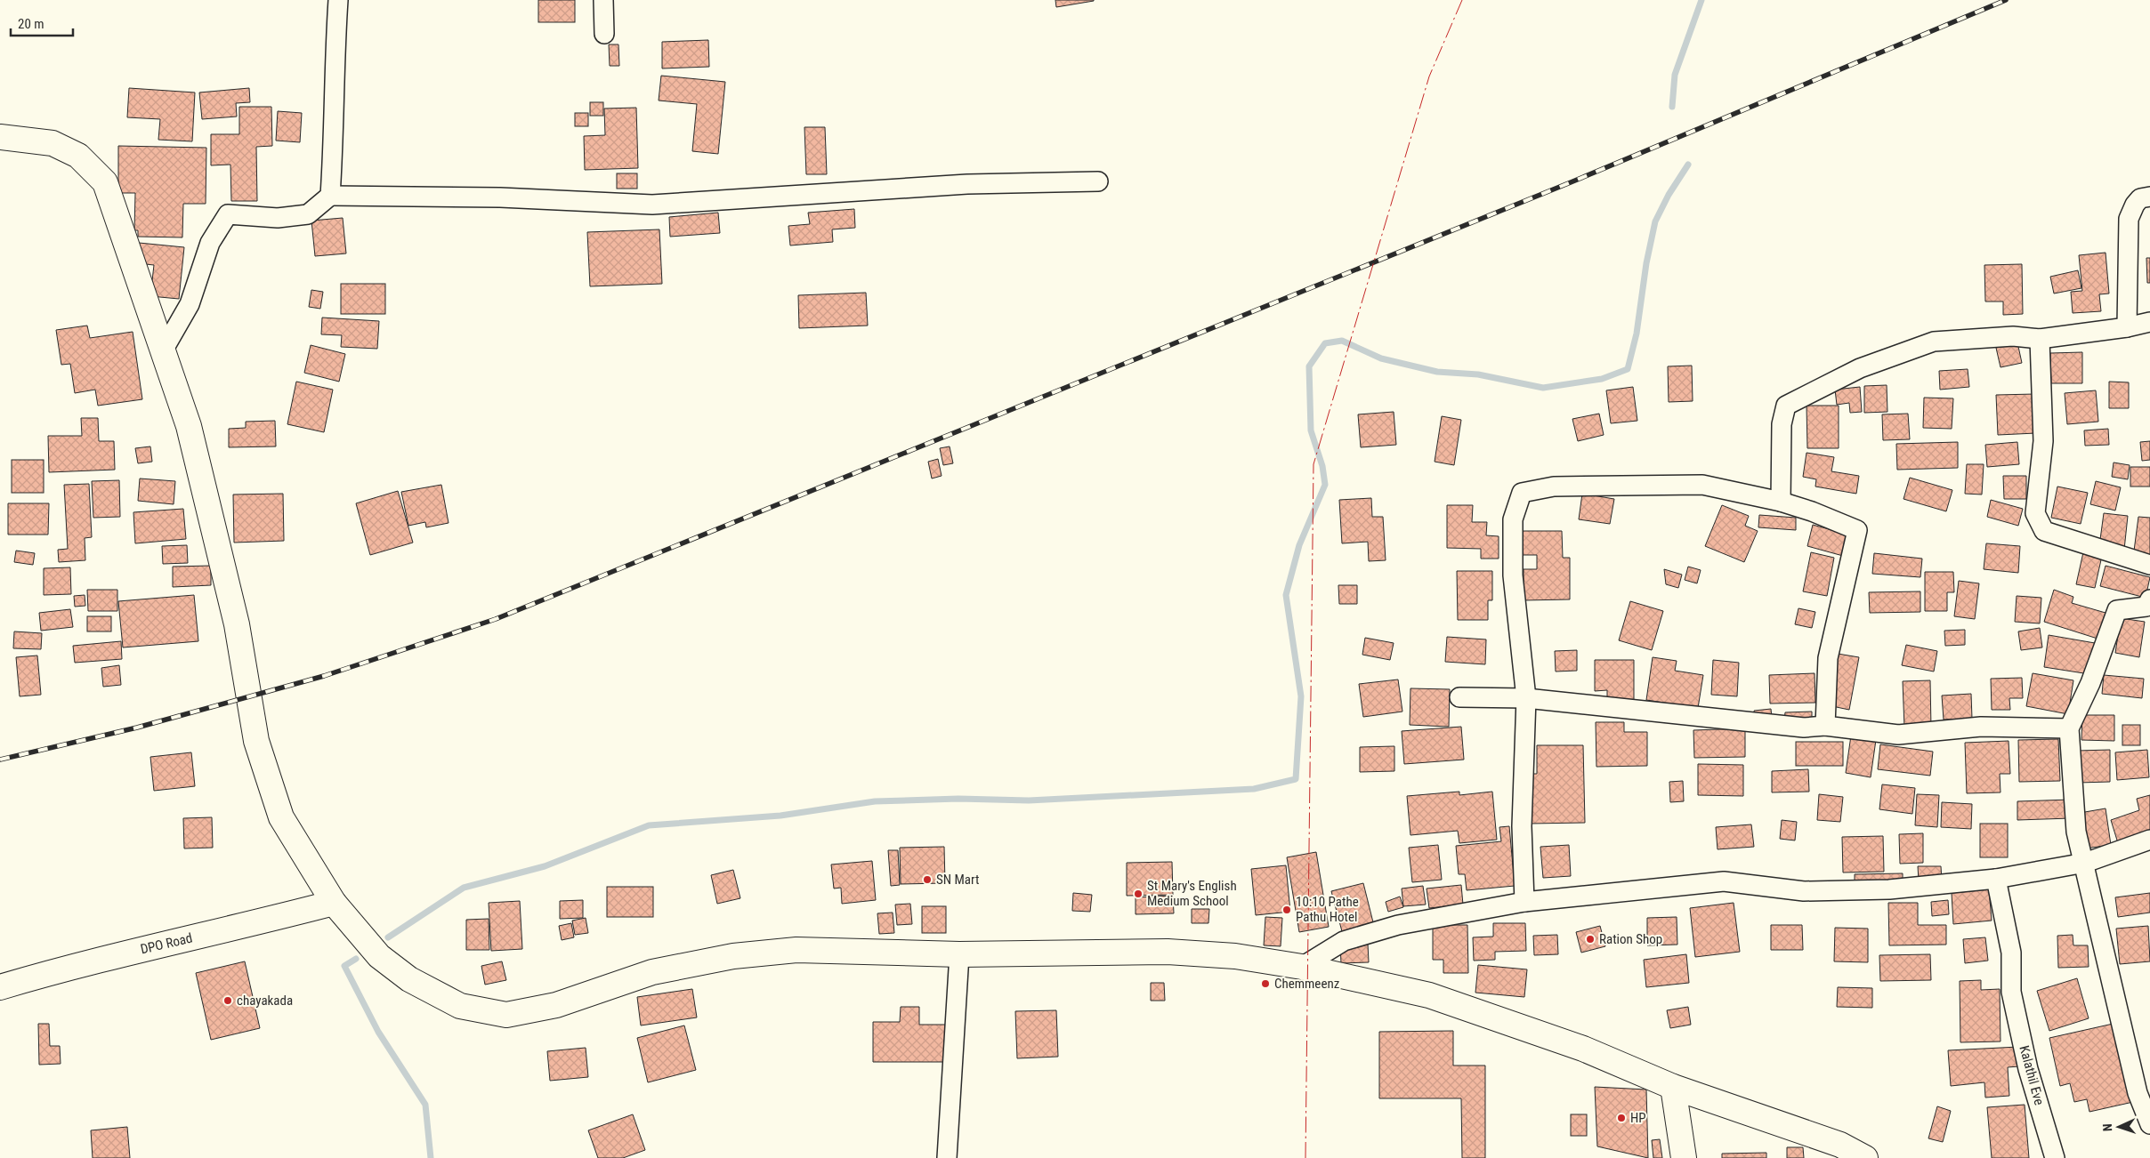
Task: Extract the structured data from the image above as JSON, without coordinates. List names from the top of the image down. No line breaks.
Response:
{"streets":{"main road":["DPO Road"],"street":["Kalathil Eve"]},"places":["SN Mart","St Mary's English Medium School","10:10 Pathe Pathu Hotel","Ration Shop","Chemmeenz","chayakada","HP"],"scale_bar":"20 m","north":"left"}
